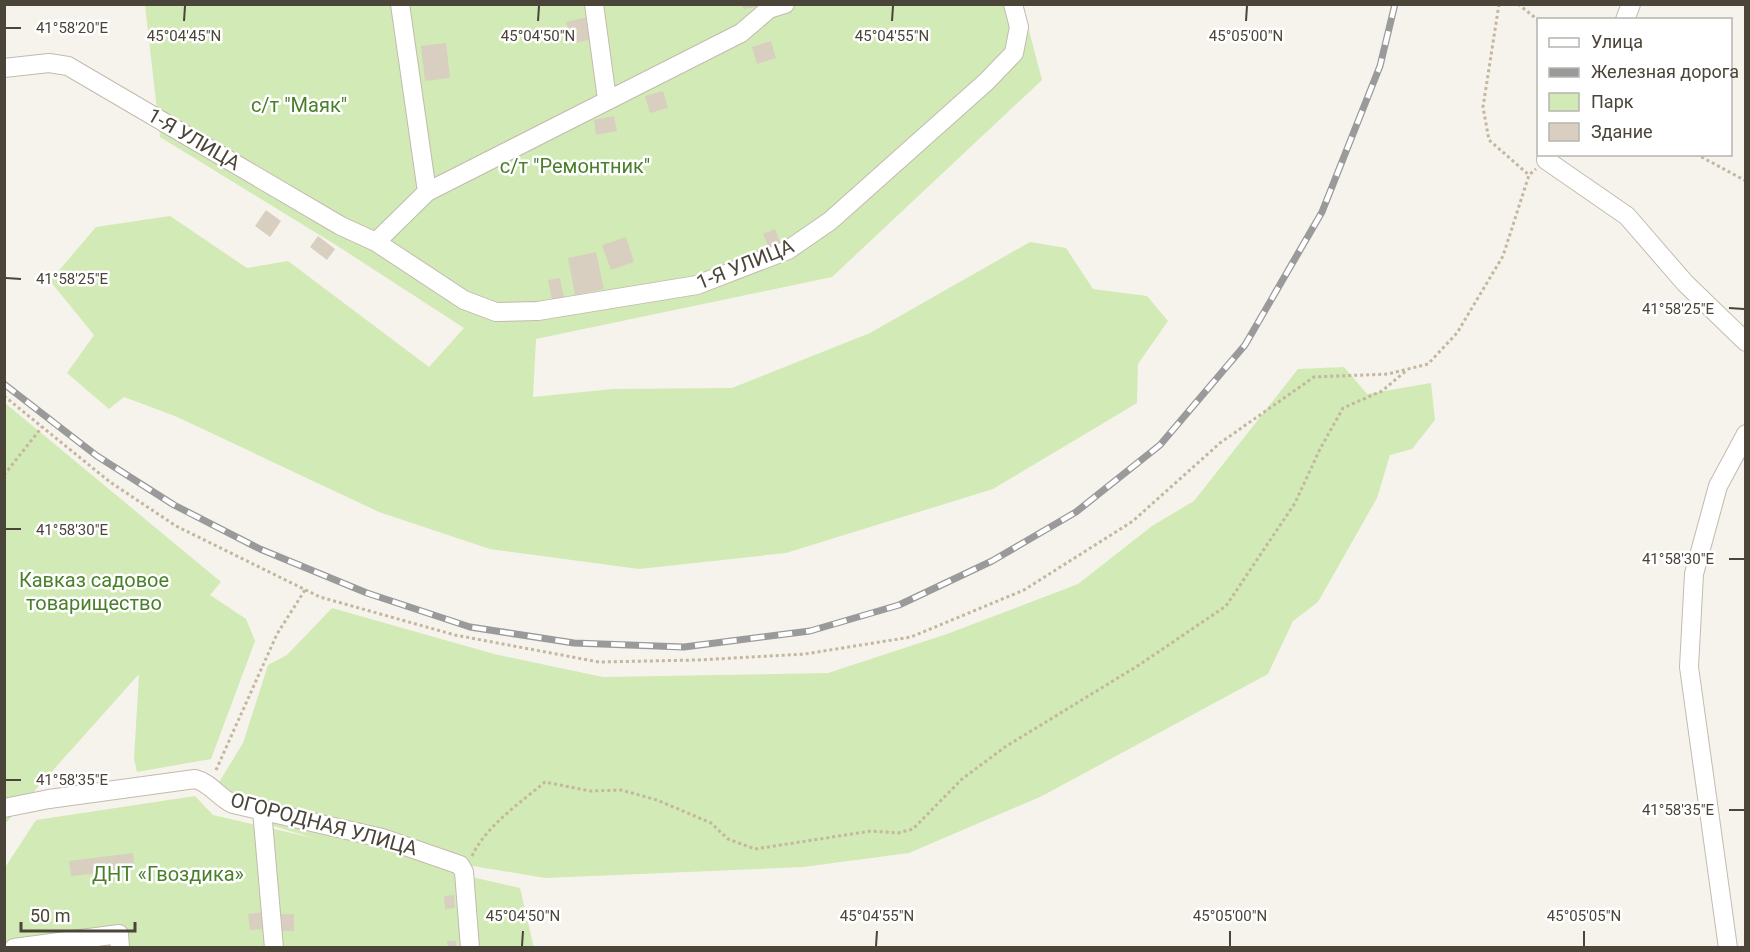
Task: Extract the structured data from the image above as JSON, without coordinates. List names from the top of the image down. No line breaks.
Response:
{"streets":{"street":["1-Я УЛИЦА","ОГОРОДНАЯ УЛИЦА"]},"parks":["с/т \"Маяк\"","с/т \"Ремонтник\"","Кавказ садовое товарищество","ДНТ «Гвоздика»"],"legend":["Улица","Железная дорога","Парк","Здание"],"scale_bar":"50 m","coordinates":["41°58'20\"E","45°04'45\"N","45°04'50\"N","45°04'55\"N","45°05'00\"N","41°58'25\"E","41°58'30\"E","41°58'35\"E","45°05'05\"N"]}
